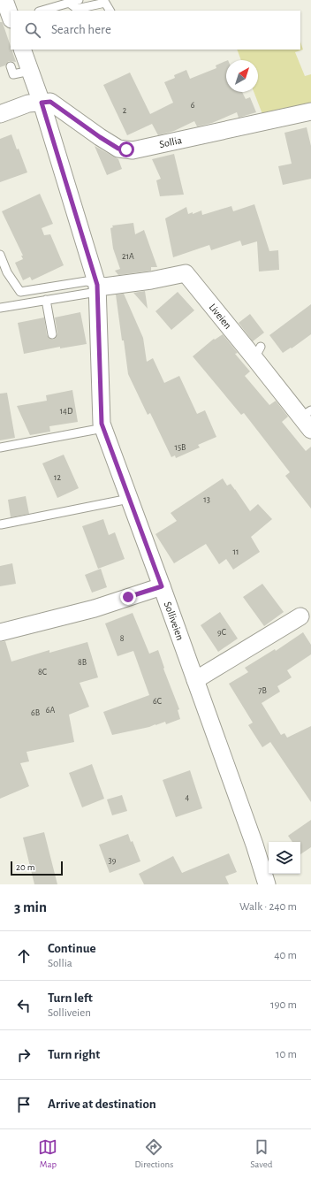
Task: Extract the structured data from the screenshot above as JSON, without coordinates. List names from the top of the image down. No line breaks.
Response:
{"streets":{"street":["Sollia","Liveien","Solliveien"]},"crossings":[["Sollia","Solliveien"],["Liveien","Solliveien"]],"house_numbers":["6","2","21A","14D","15B","12","13","11","9C","8","8B","8C","7B","6C","6A","6B","4","39"],"scale_bar":"20 m","north":"top right","page":{"search":"Search here","scale":"20 m","heading":["3 min","Walk · 240 m"],"list":[["Continue","Sollia","40 m"],["Turn left","Solliveien","190 m"],["Turn right","10 m"],"Arrive at destination"],"nav":["Map","Directions","Saved"]}}
